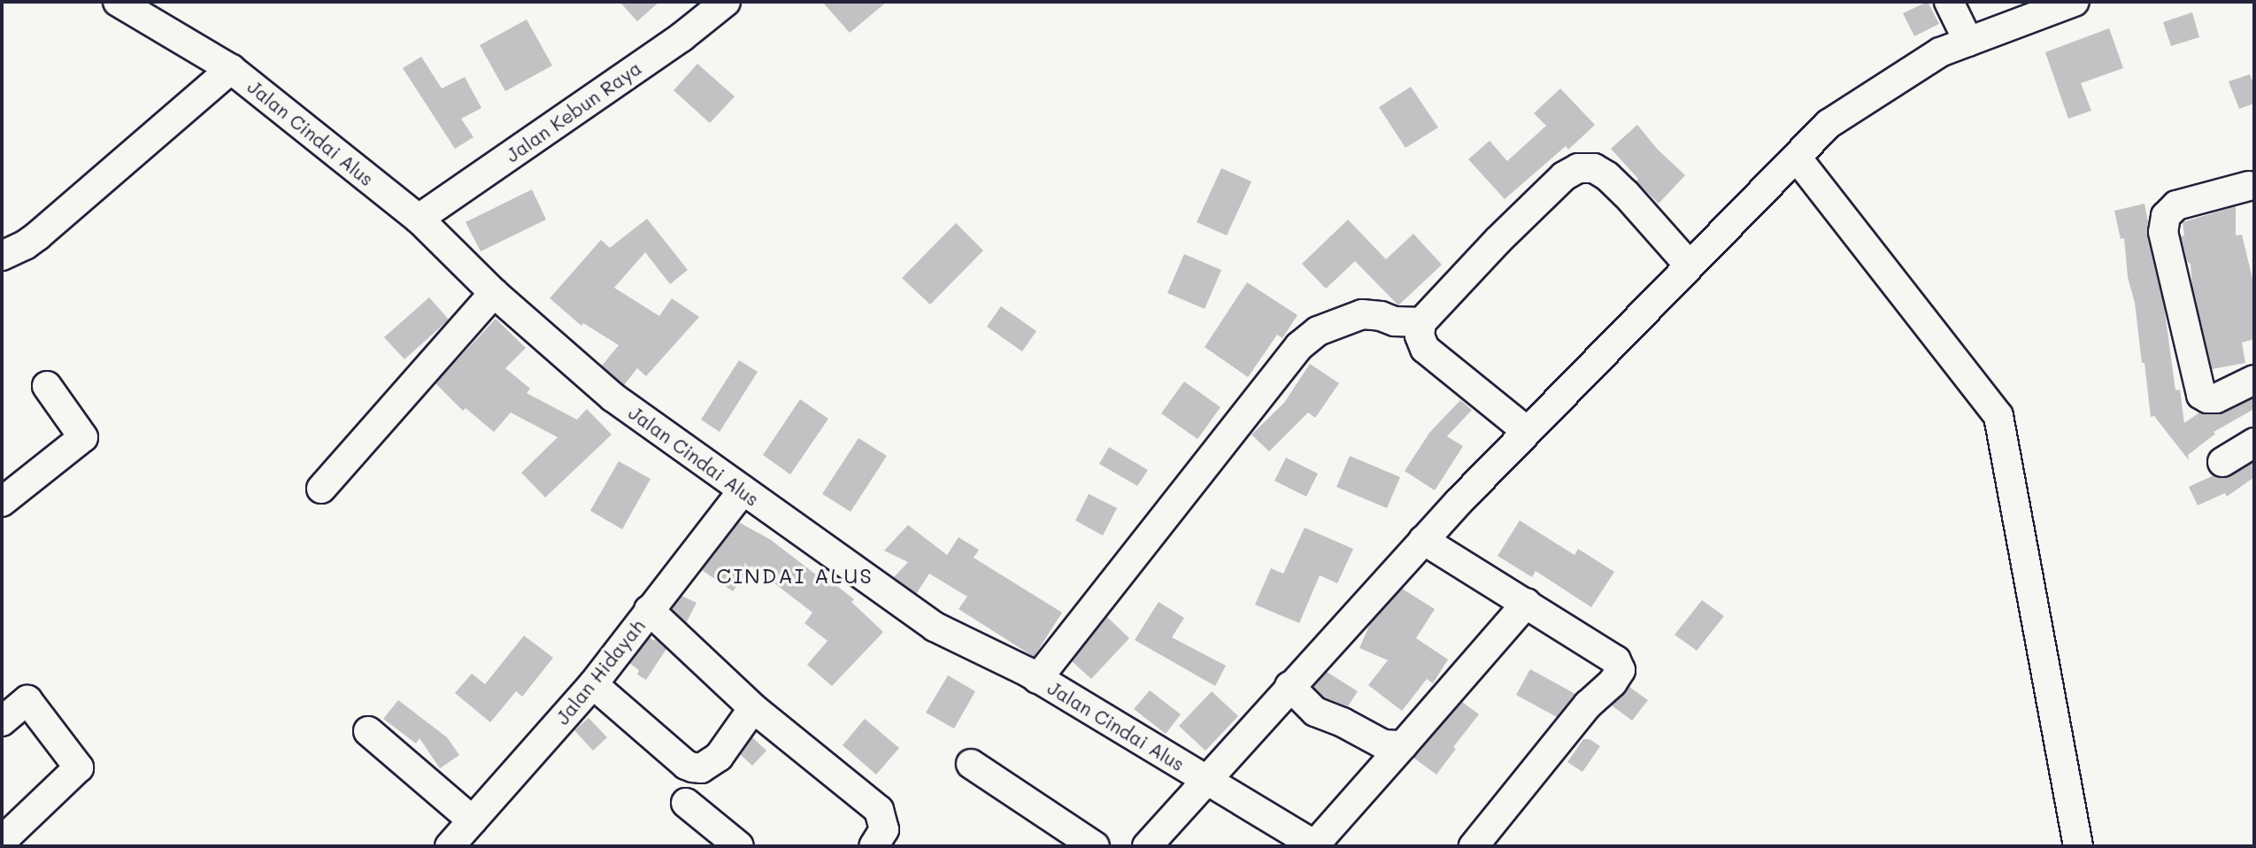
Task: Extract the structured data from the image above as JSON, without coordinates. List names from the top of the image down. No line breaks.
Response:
{"streets":{"street":["Jalan Kebun Raya","Jalan Cindai Alus","Jalan Hidayah"]},"crossings":[["Jalan Kebun Raya","Jalan Cindai Alus"],["Jalan Cindai Alus","Jalan Hidayah"]],"districts":["CINDAI ALUS"]}
